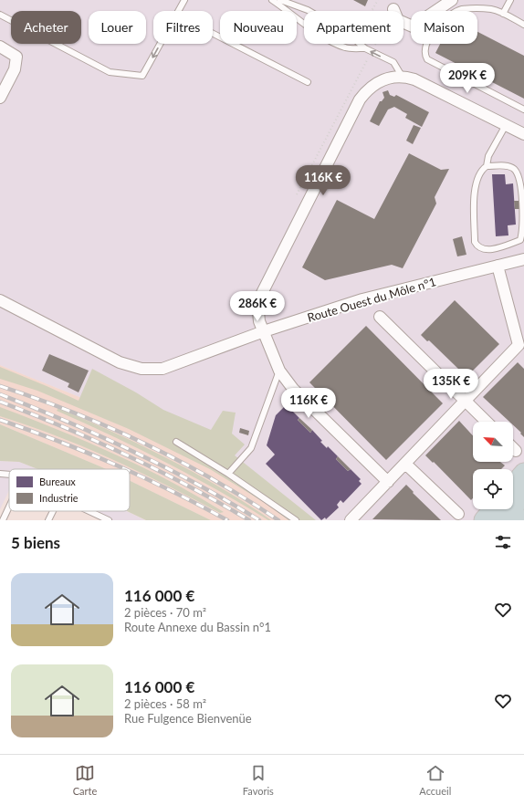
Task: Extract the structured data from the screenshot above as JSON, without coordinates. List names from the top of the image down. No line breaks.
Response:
{"streets":{"street":["Route Ouest du Môle n°1"]},"legend":["Bureaux","Industrie"],"north":"top left","page":{"chip":["Acheter","Louer","Filtres","Nouveau","Appartement","Maison"],"price":["209K €","116K €","286K €","135K €","116K €"],"heading":"5 biens","list":[{"name":"116 000 €","note":"2 pièces · 70 m² · Route Annexe du Bassin n°1"},{"name":"116 000 €","note":"2 pièces · 58 m² · Rue Fulgence Bienvenüe"}],"tabs":["Carte","Favoris","Accueil"]}}
